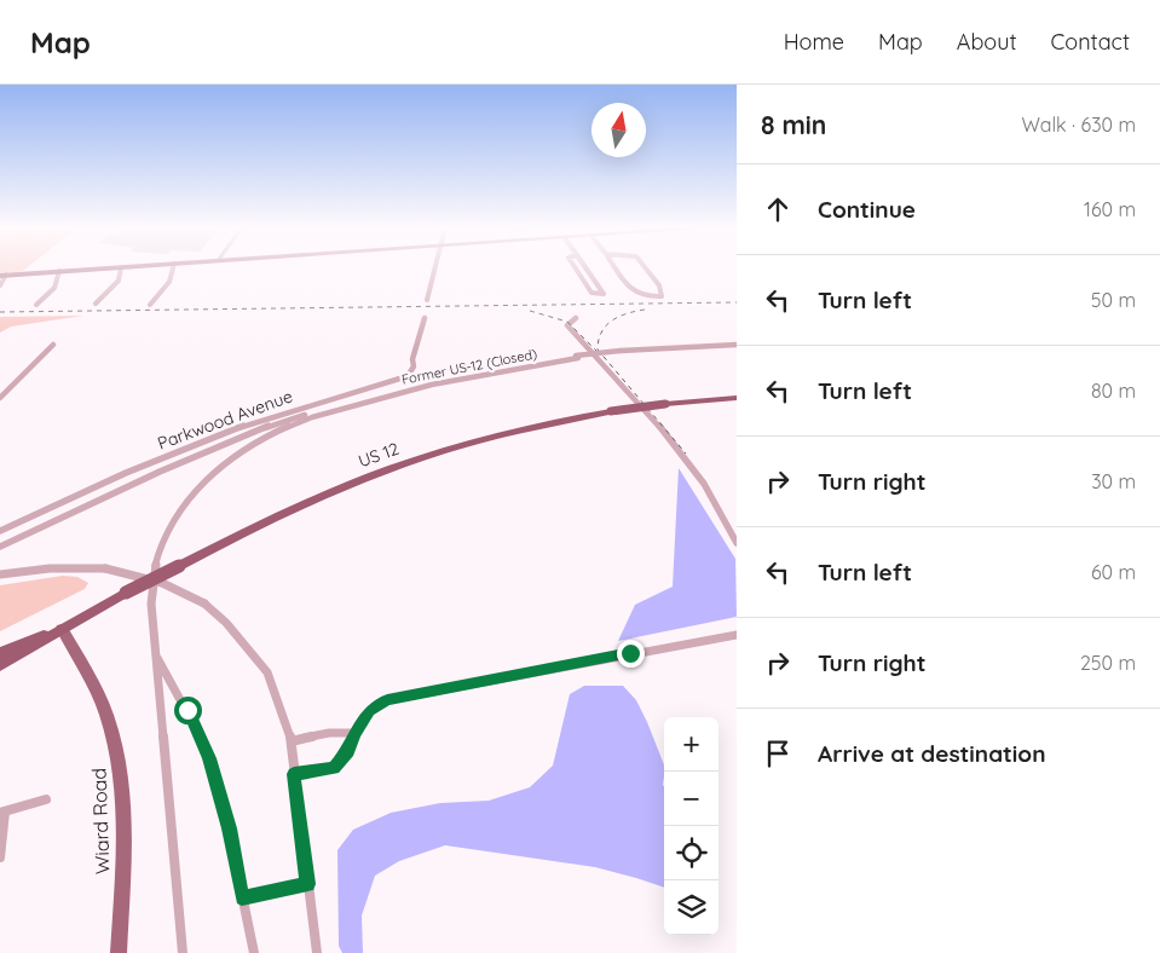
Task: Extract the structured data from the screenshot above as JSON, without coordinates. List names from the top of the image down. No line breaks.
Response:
{"streets":{"highway":["US 12"],"main road":["Wiard Road"],"street":["Former US-12 (Closed)","Parkwood Avenue"]},"crossings":[["US 12","Wiard Road"]],"north":"top","page":{"header":"Map","nav":["Home","Map","About","Contact"],"heading":["8 min","Walk · 630 m"],"list":[["Continue","160 m"],["Turn left","50 m"],["Turn left","80 m"],["Turn right","30 m"],["Turn left","60 m"],["Turn right","250 m"],"Arrive at destination"],"map_buttons":["+","−"]}}
